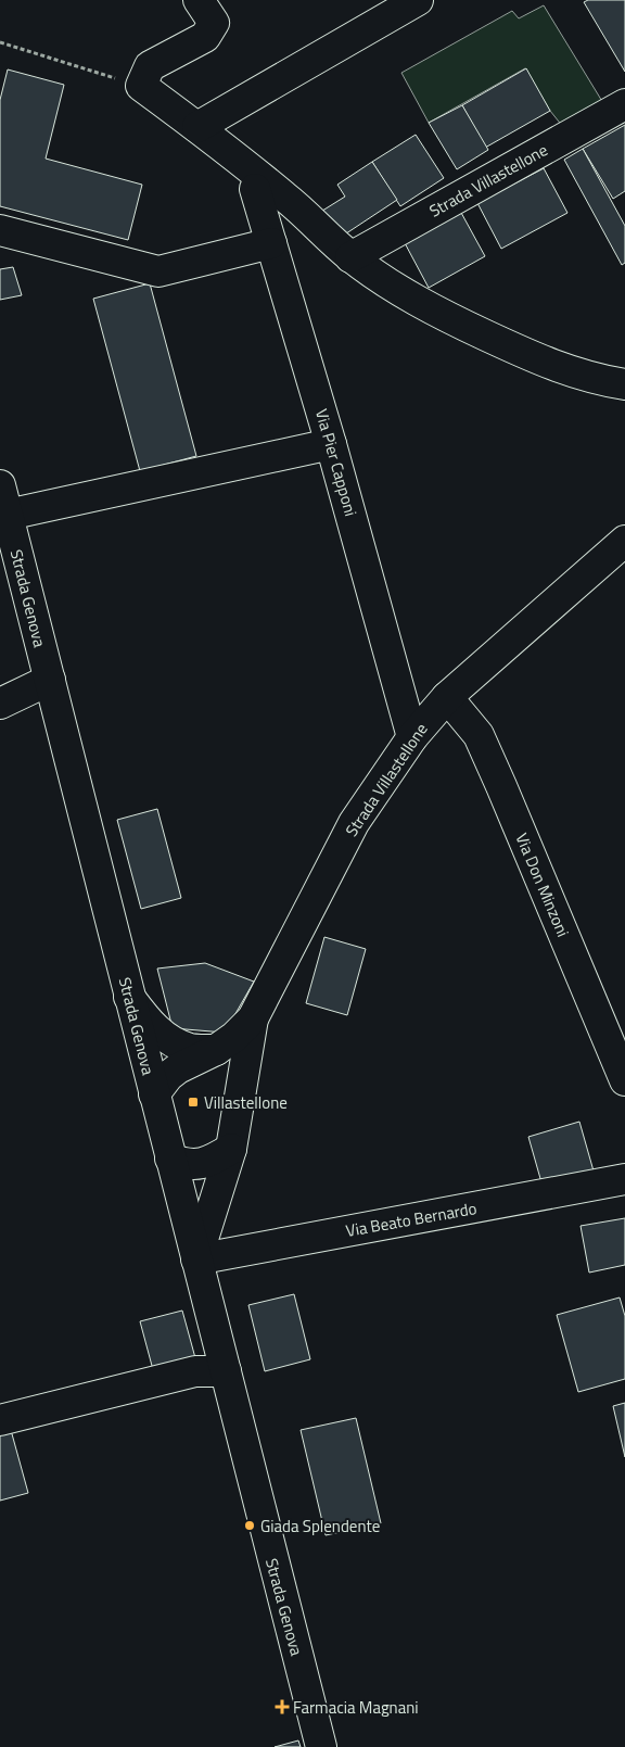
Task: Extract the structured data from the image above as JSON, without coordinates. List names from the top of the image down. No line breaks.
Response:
{"streets":{"street":["Strada Villastellone","Via Pier Capponi","Strada Genova","Via Don Minzoni","Via Beato Bernardo"]},"crossings":[["Strada Villastellone","Via Pier Capponi"],["Strada Villastellone","Strada Genova"],["Strada Villastellone","Via Don Minzoni"],["Strada Villastellone","Via Beato Bernardo"],["Strada Genova","Via Beato Bernardo"]],"places":{"transit":["Villastellone"],"other":["Giada Splendente"],"health":["Farmacia Magnani"]}}
